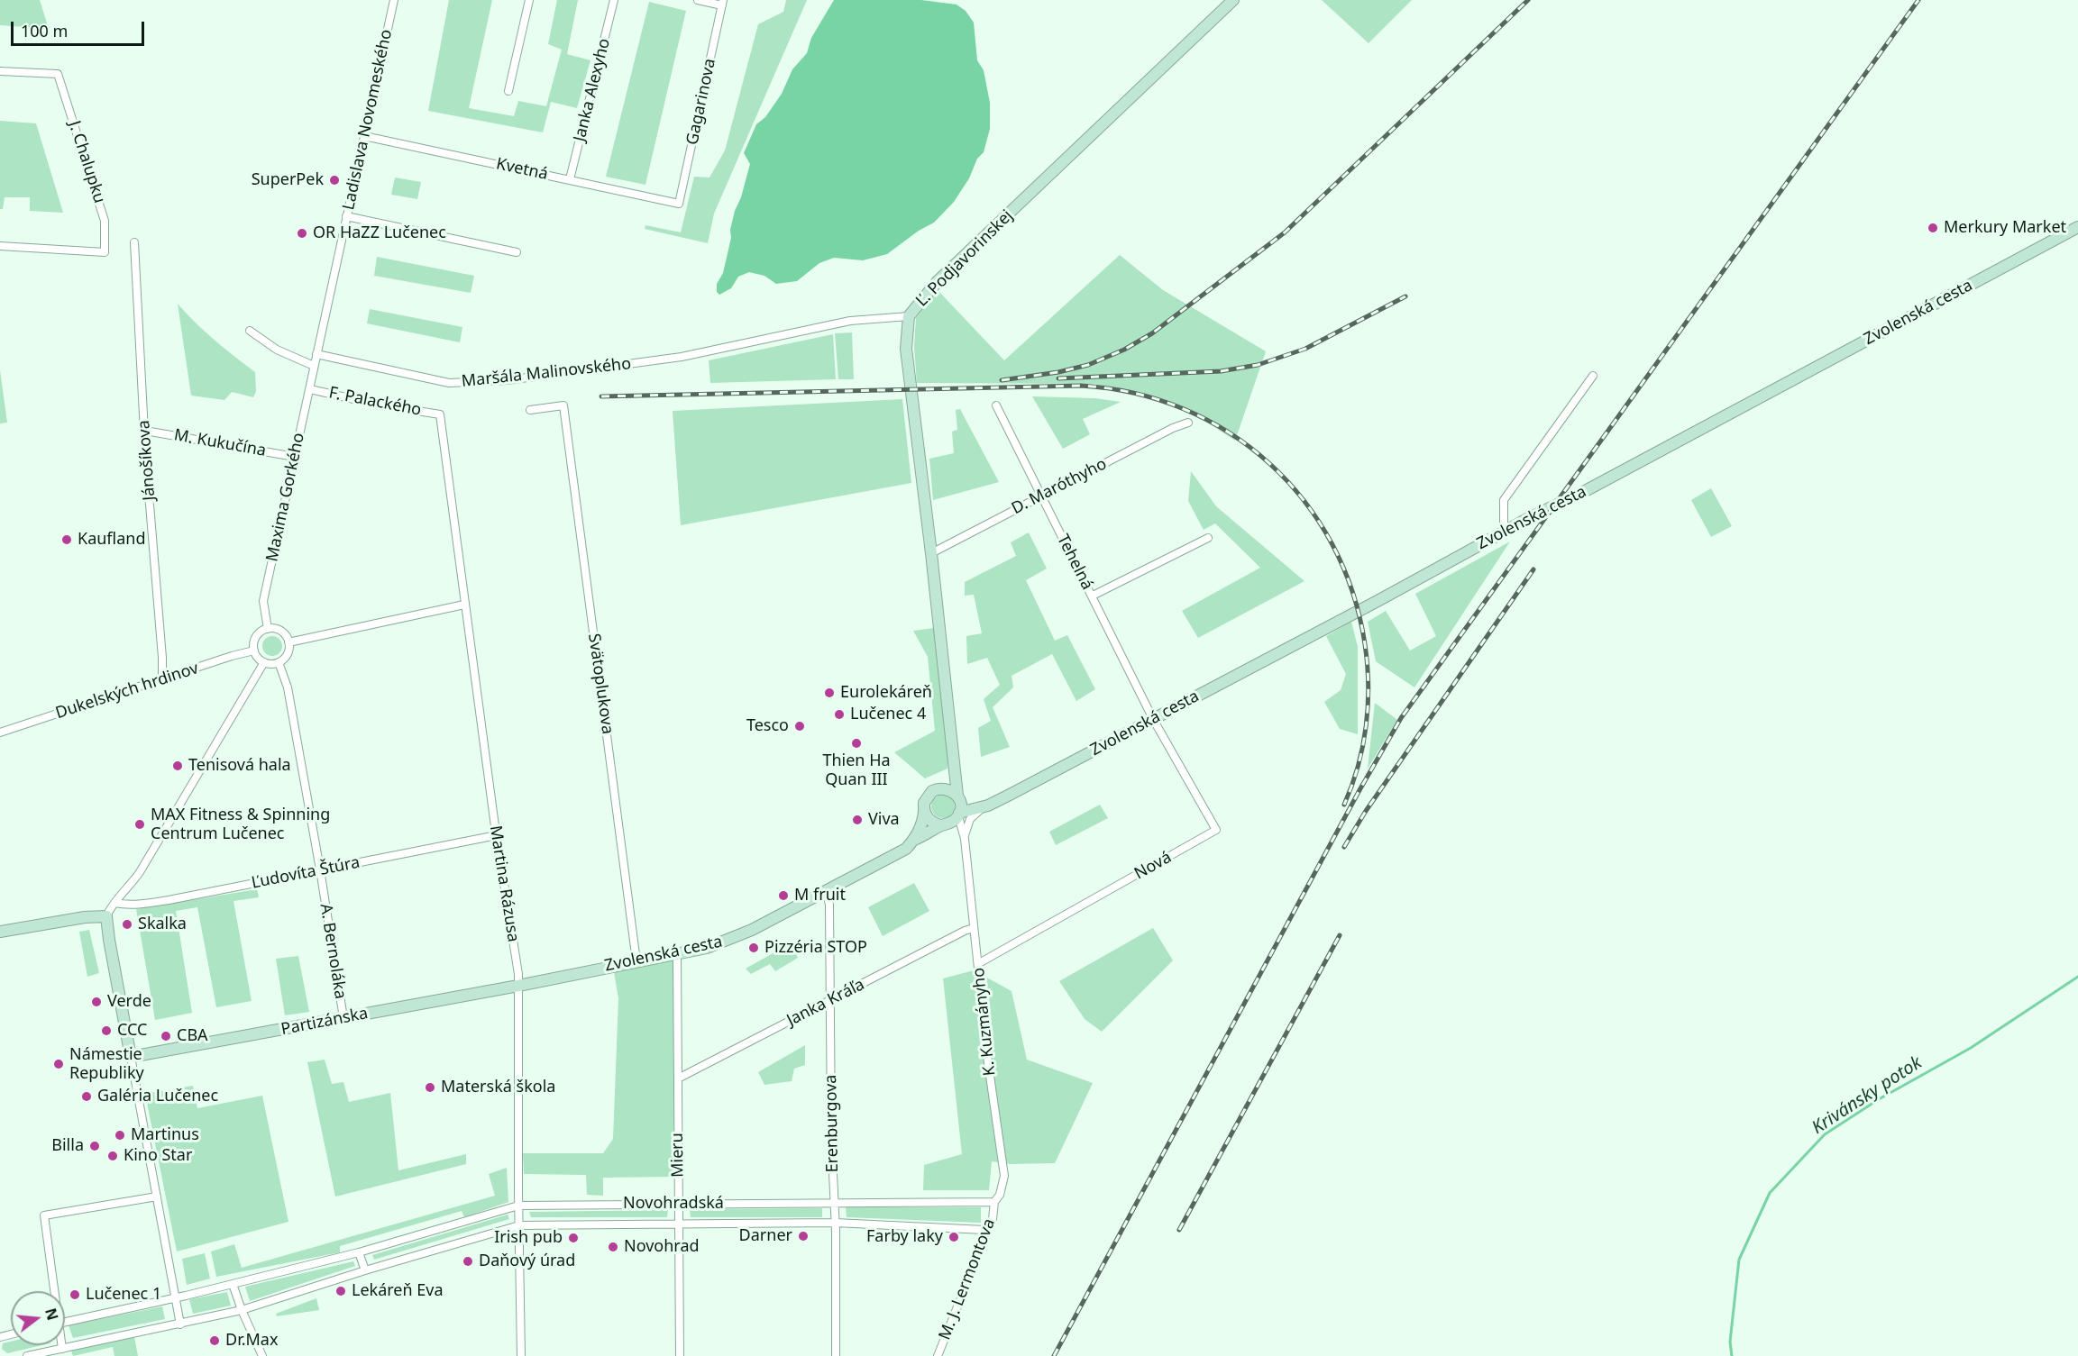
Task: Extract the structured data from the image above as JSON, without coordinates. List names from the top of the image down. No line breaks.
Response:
{"streets":{"street":["Janka Alexyho","Gagarinova","Ladislava Novomeského","J. Chalupku","Kvetná","Ľ. Podjavorinskej","Zvolenská cesta","Maršála Malinovského","F. Palackého","M. Kukučína","Jánošíkova","D. Maróthyho","Maxima Gorkého","Tehelná","Svätoplukova","Dukelských hrdinov","Nová","Ľudovíta Štúra","Martina Rázusa","A. Bernoláka","Janka Kráľa","Partizánska","K. Kuzmányho","Erenburgova","Mieru","Novohradská","M. J. Lermontova"]},"crossings":[["Janka Alexyho","Kvetná"],["Gagarinova","Kvetná"],["Ladislava Novomeského","Kvetná"],["Ladislava Novomeského","Maršála Malinovského"],["Ladislava Novomeského","F. Palackého"],["Ladislava Novomeského","Maxima Gorkého"],["Ľ. Podjavorinskej","Zvolenská cesta"],["Ľ. Podjavorinskej","Maršála Malinovského"],["Ľ. Podjavorinskej","D. Maróthyho"],["Ľ. Podjavorinskej","K. Kuzmányho"],["Zvolenská cesta","Tehelná"],["Zvolenská cesta","Svätoplukova"],["Zvolenská cesta","Nová"],["Zvolenská cesta","Martina Rázusa"],["Zvolenská cesta","Partizánska"],["Zvolenská cesta","K. Kuzmányho"],["Zvolenská cesta","Erenburgova"],["Zvolenská cesta","Mieru"],["F. Palackého","Maxima Gorkého"],["F. Palackého","Martina Rázusa"],["M. Kukučína","Jánošíkova"],["M. Kukučína","Maxima Gorkého"],["Jánošíkova","Dukelských hrdinov"],["D. Maróthyho","Tehelná"],["Maxima Gorkého","Dukelských hrdinov"],["Maxima Gorkého","A. Bernoláka"],["Tehelná","Nová"],["Dukelských hrdinov","A. Bernoláka"],["Nová","K. Kuzmányho"],["Ľudovíta Štúra","Martina Rázusa"],["Ľudovíta Štúra","A. Bernoláka"],["Martina Rázusa","Partizánska"],["Martina Rázusa","Novohradská"],["A. Bernoláka","Partizánska"],["Janka Kráľa","K. Kuzmányho"],["Janka Kráľa","Erenburgova"],["Janka Kráľa","Mieru"],["K. Kuzmányho","Novohradská"],["K. Kuzmányho","M. J. Lermontova"],["Erenburgova","Novohradská"],["Mieru","Novohradská"],["Novohradská","M. J. Lermontova"]],"water":["Krivánsky potok"],"places":["SuperPek","Merkury Market","OR HaZZ Lučenec","Kaufland","Eurolekáreň","Lučenec 4","Tesco","Thien Ha Quan III","Tenisová hala","Viva","MAX Fitness & Spinning Centrum Lučenec","M fruit","Skalka","Pizzéria STOP","Verde","CCC","CBA","Námestie Republiky","Materská škola","Galéria Lučenec","Martinus","Billa","Kino Star","Darner","Farby laky","Irish pub","Novohrad","Daňový úrad","Lekáreň Eva","Lučenec 1","Dr.Max"],"scale_bar":"100 m","north":"right"}
